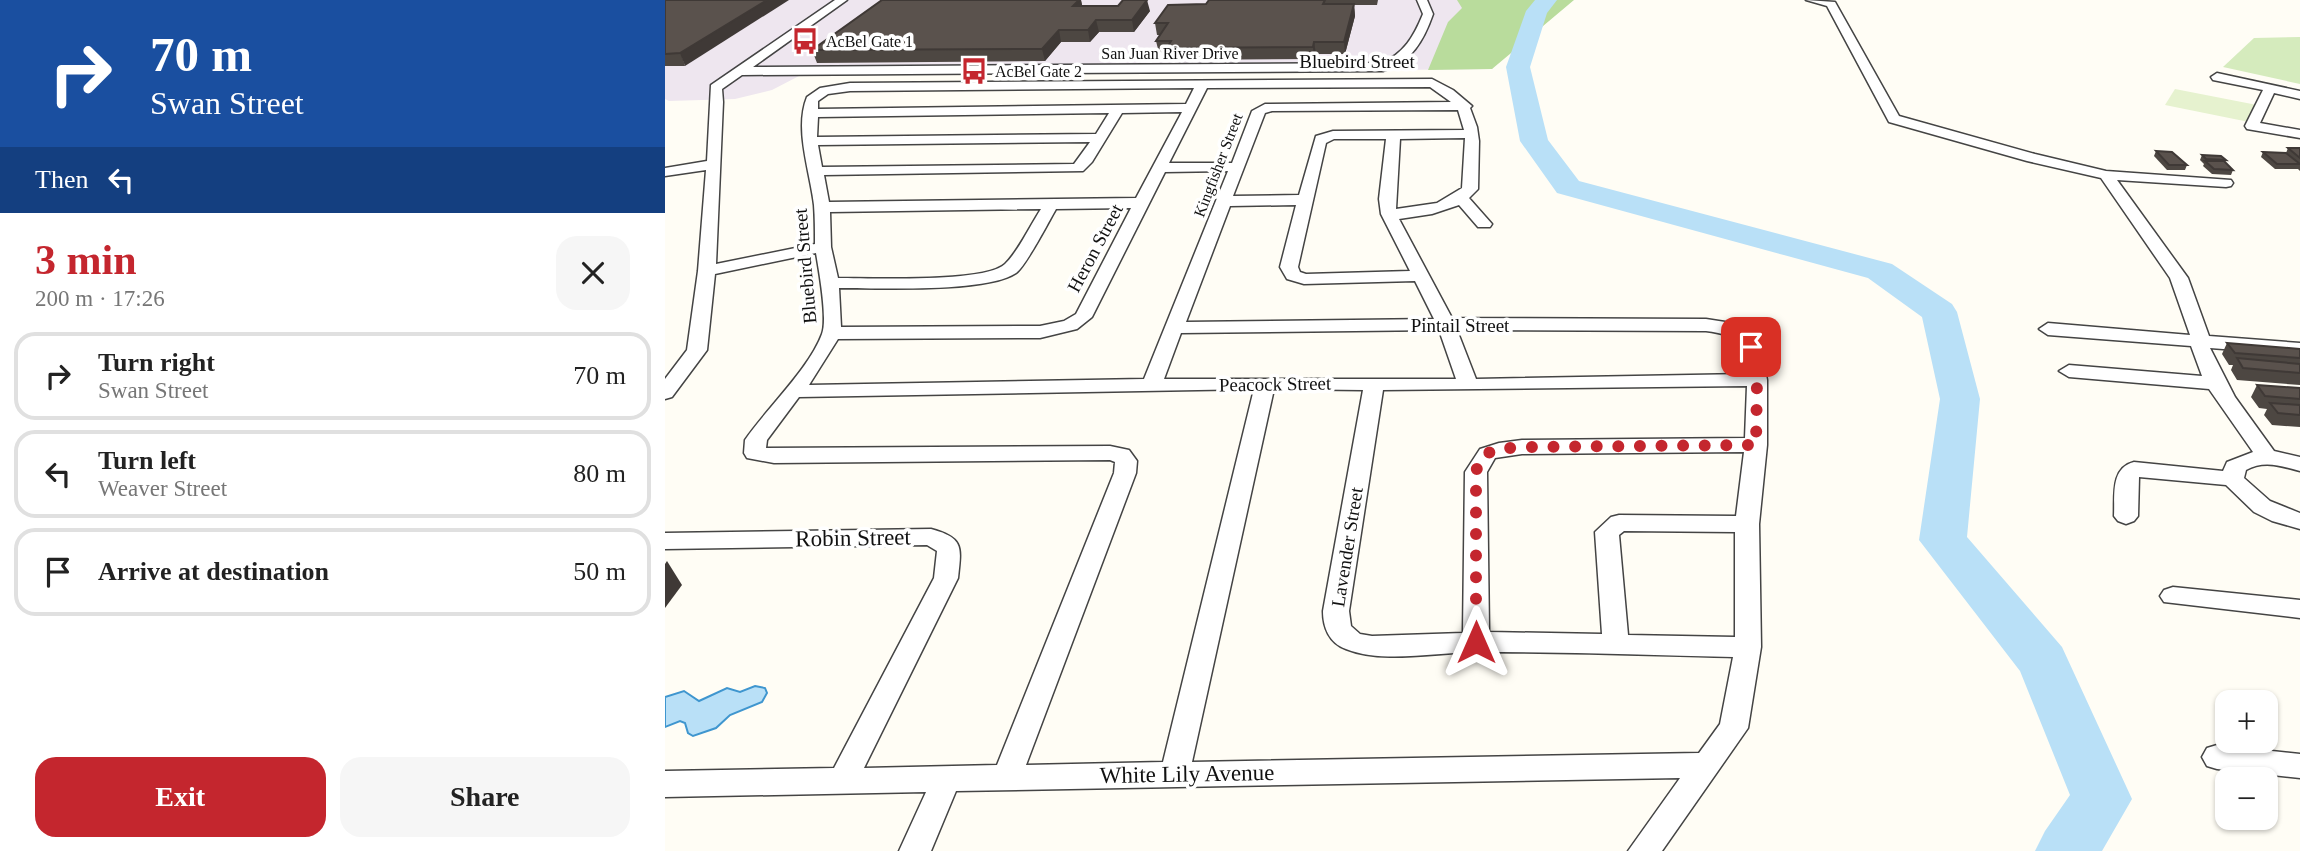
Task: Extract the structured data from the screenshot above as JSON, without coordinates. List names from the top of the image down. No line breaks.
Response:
{"streets":{"street":["San Juan River Drive","Bluebird Street","Kingfisher Street","Heron Street","Pintail Street","Peacock Street","Robin Street","Lavender Street","White Lily Avenue"]},"crossings":[["Bluebird Street","Kingfisher Street"],["Bluebird Street","Heron Street"],["Bluebird Street","Peacock Street"],["Bluebird Street","White Lily Avenue"],["Kingfisher Street","Pintail Street"],["Kingfisher Street","Peacock Street"],["Pintail Street","Peacock Street"],["Peacock Street","Lavender Street"],["Robin Street","White Lily Avenue"]],"places":{"bus stop":["AcBel Gate 1","AcBel Gate 2"]},"page":{"turn":["70 m","Swan Street"],"then":"Then","heading":["3 min","200 m · 17:26"],"list":[{"name":"Turn right","note":"Swan Street","value":"70 m"},{"name":"Turn left","note":"Weaver Street","value":"80 m"},{"name":"Arrive at destination","value":"50 m"}],"map_buttons":["+","−"],"buttons":["Exit","Share"]}}
